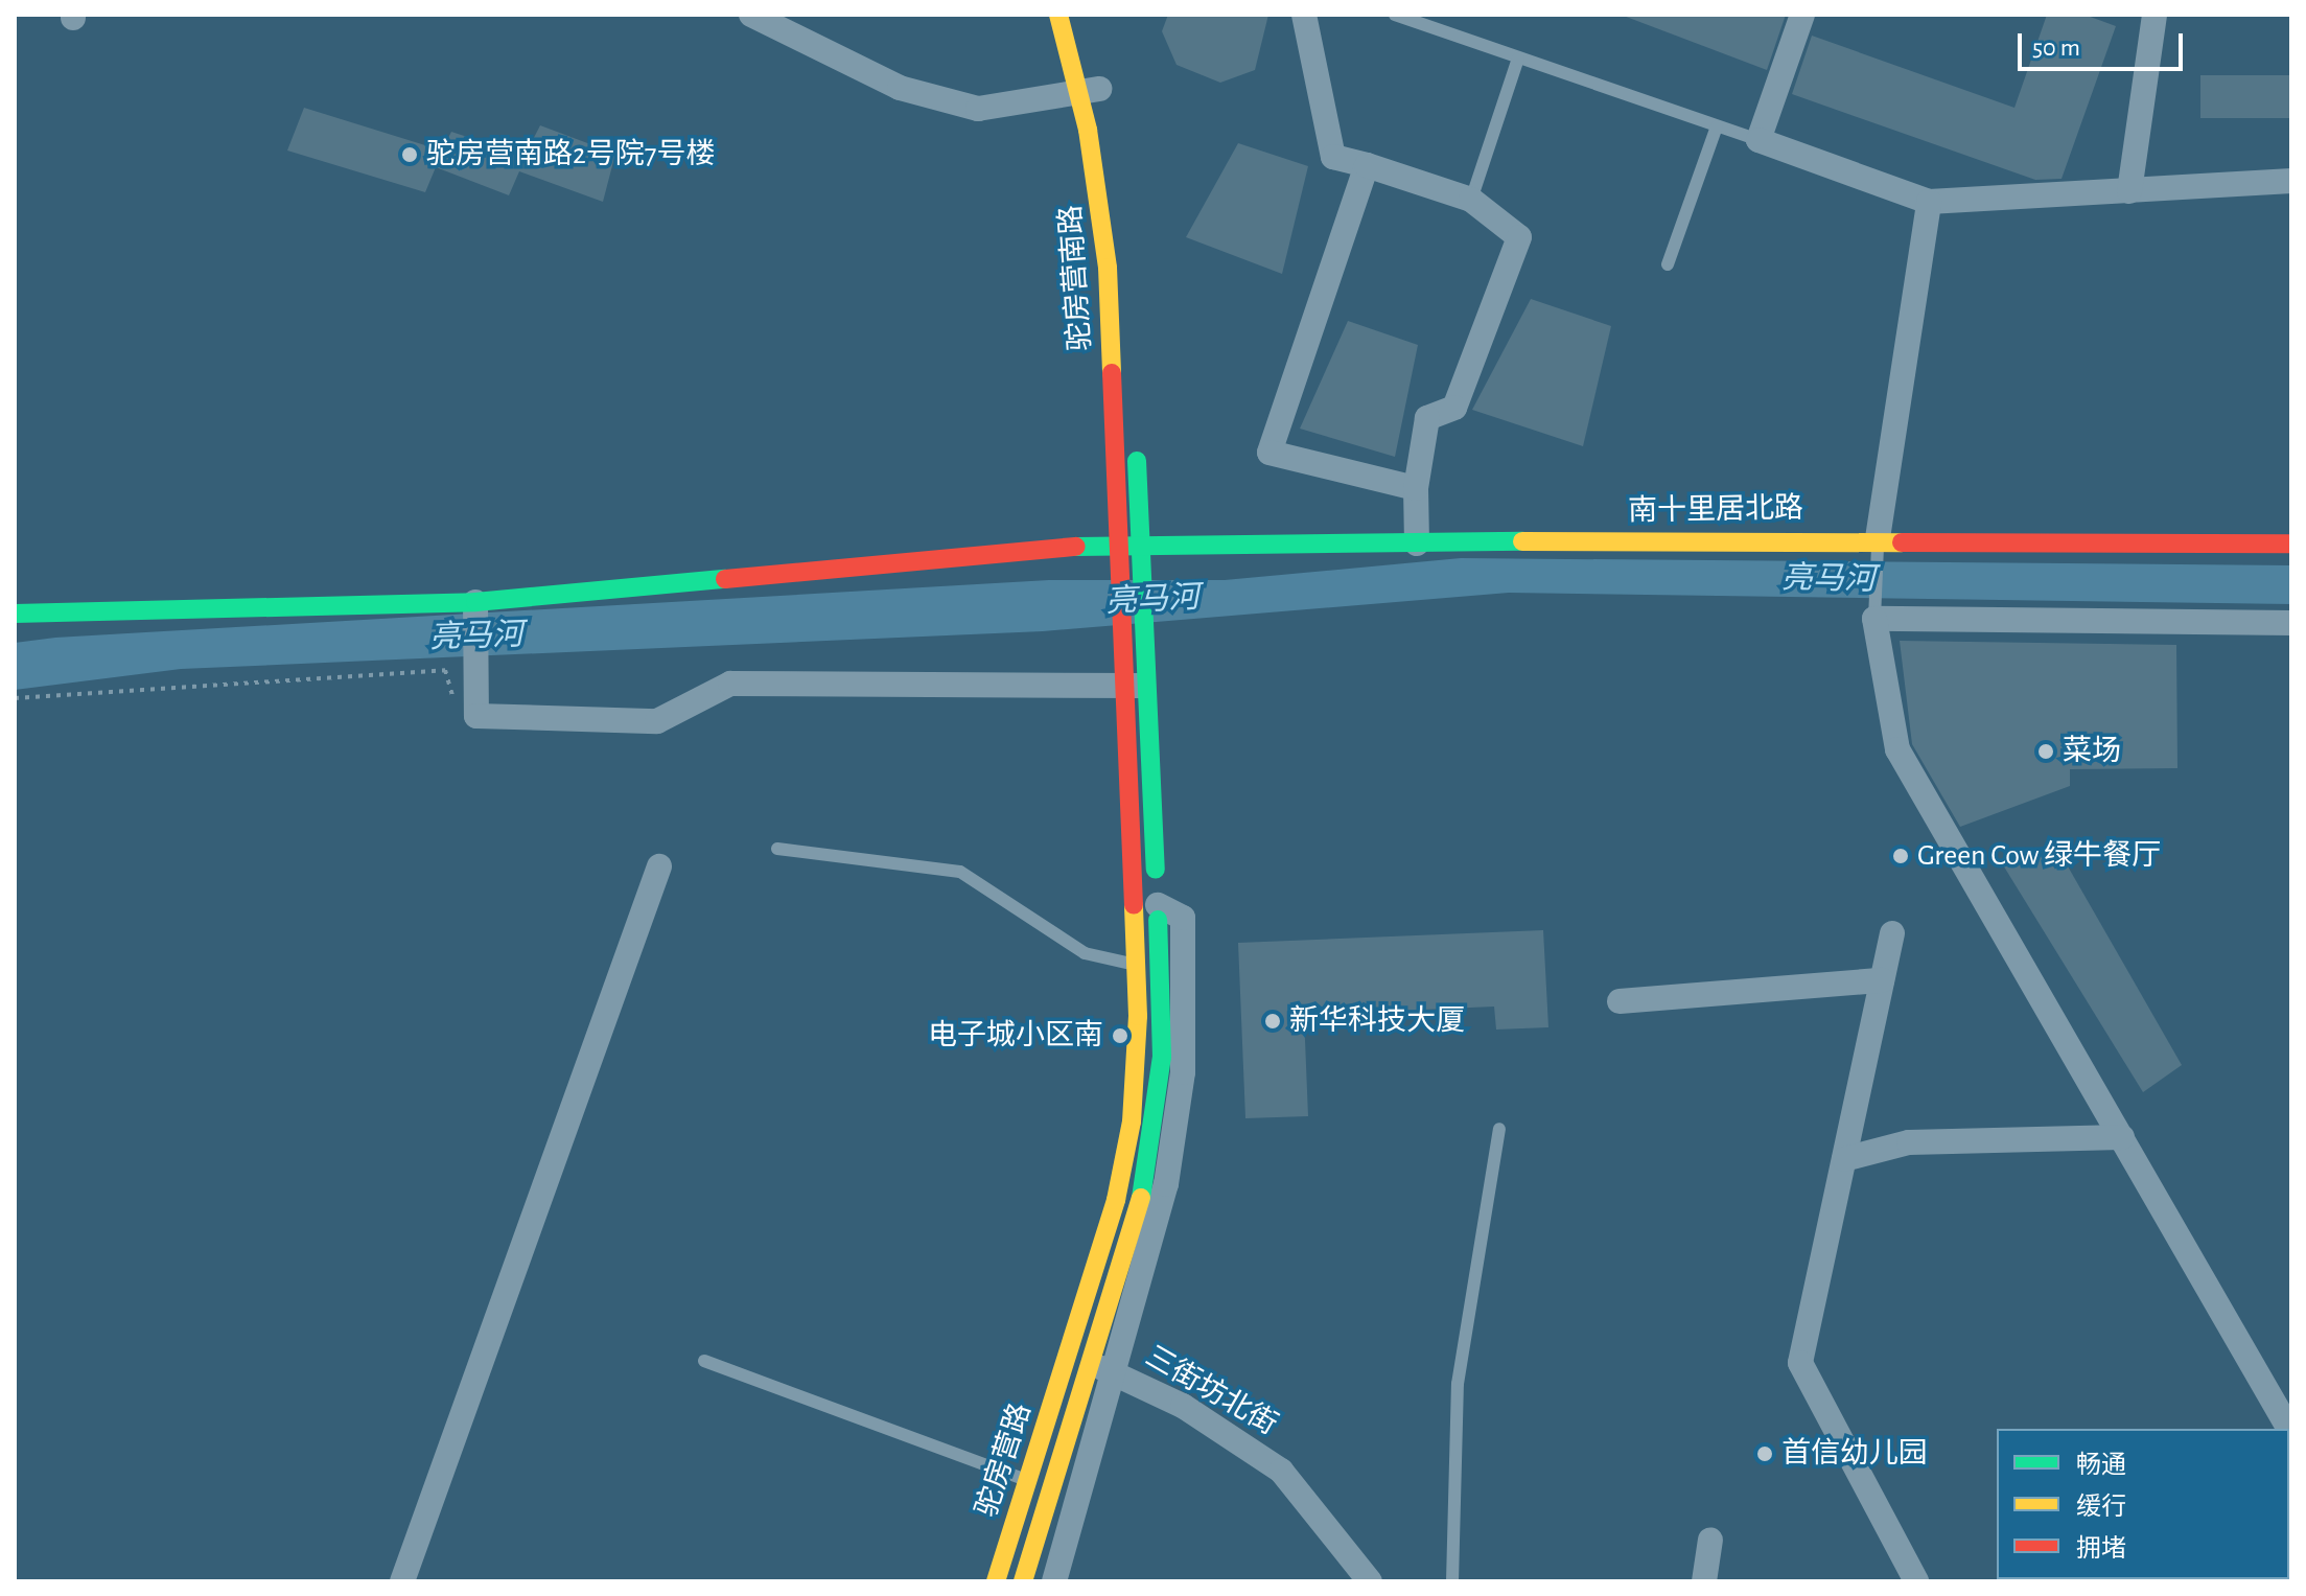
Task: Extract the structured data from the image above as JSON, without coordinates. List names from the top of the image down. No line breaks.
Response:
{"streets":{"street":["驼房营南路","南十里居北路","三街坊北街","驼房营路"]},"crossings":[["驼房营南路","南十里居北路"],["驼房营南路","驼房营路"],["三街坊北街","驼房营路"]],"water":["亮马河"],"places":["驼房营南路2号院7号楼","菜场","Green Cow 绿牛餐厅","新华科技大厦","电子城小区南","首信幼儿园"],"legend":["畅通","缓行","拥堵"],"scale_bar":"50 m"}
